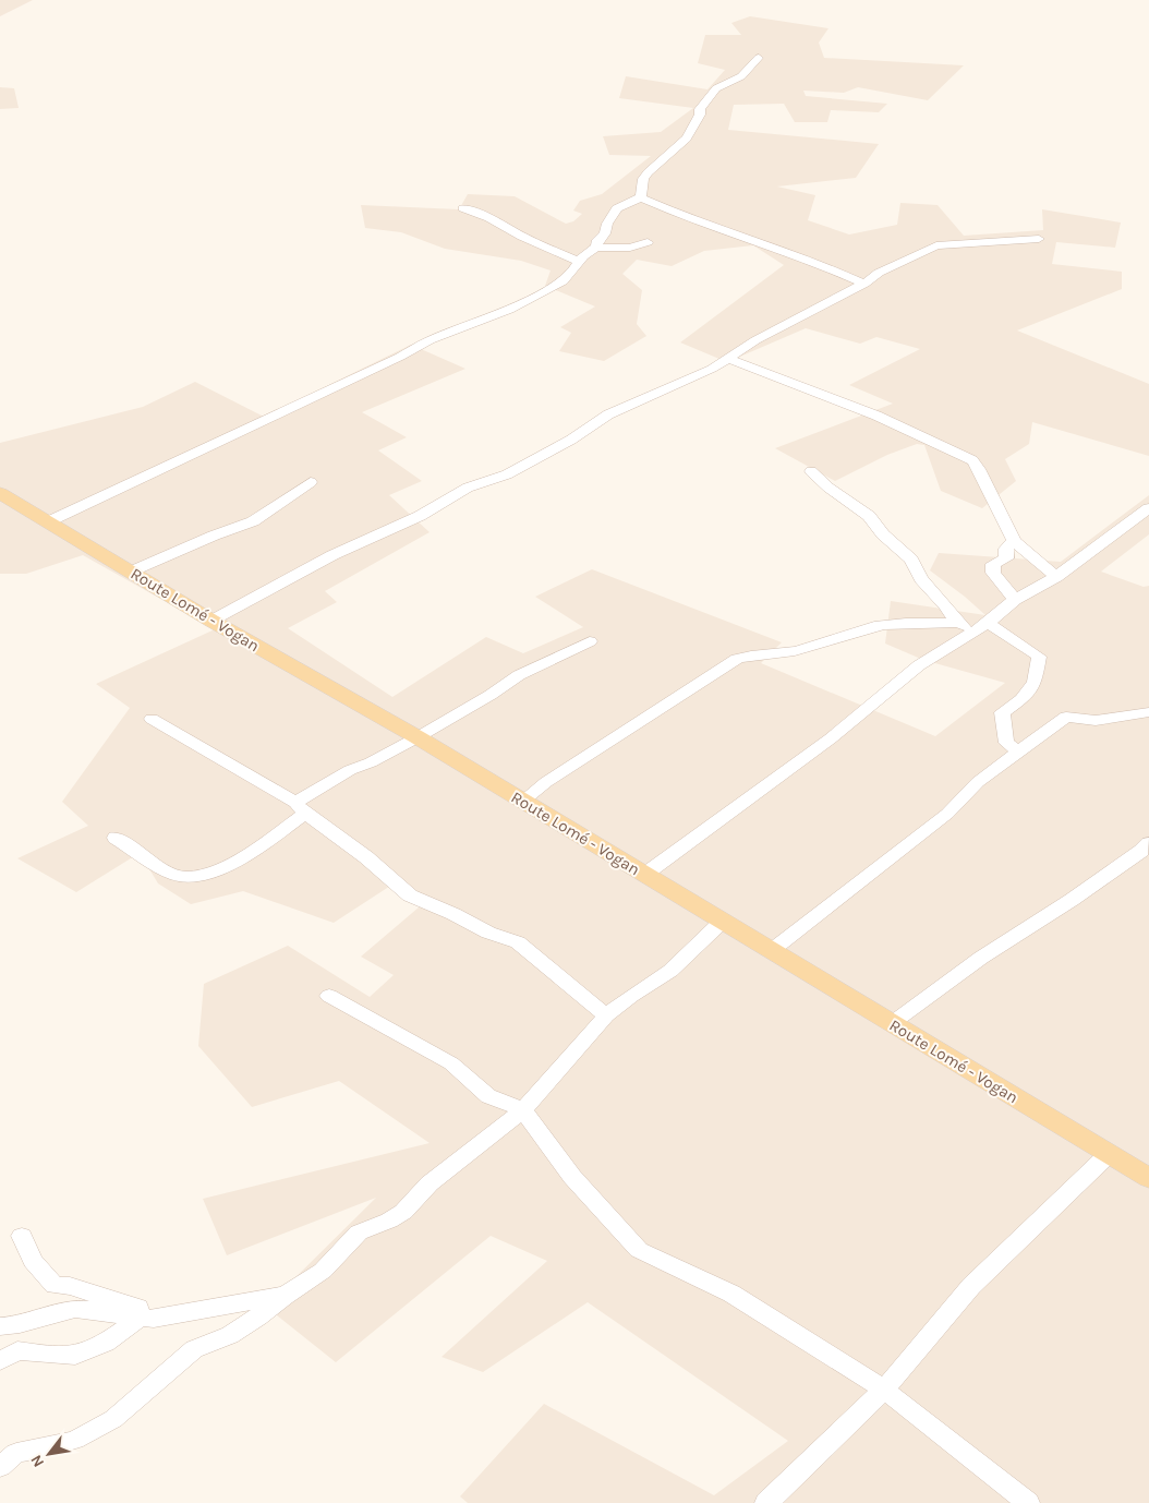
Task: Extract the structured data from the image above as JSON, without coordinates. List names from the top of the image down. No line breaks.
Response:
{"streets":{"main road":["Route Lomé - Vogan"]},"north":"bottom left"}
